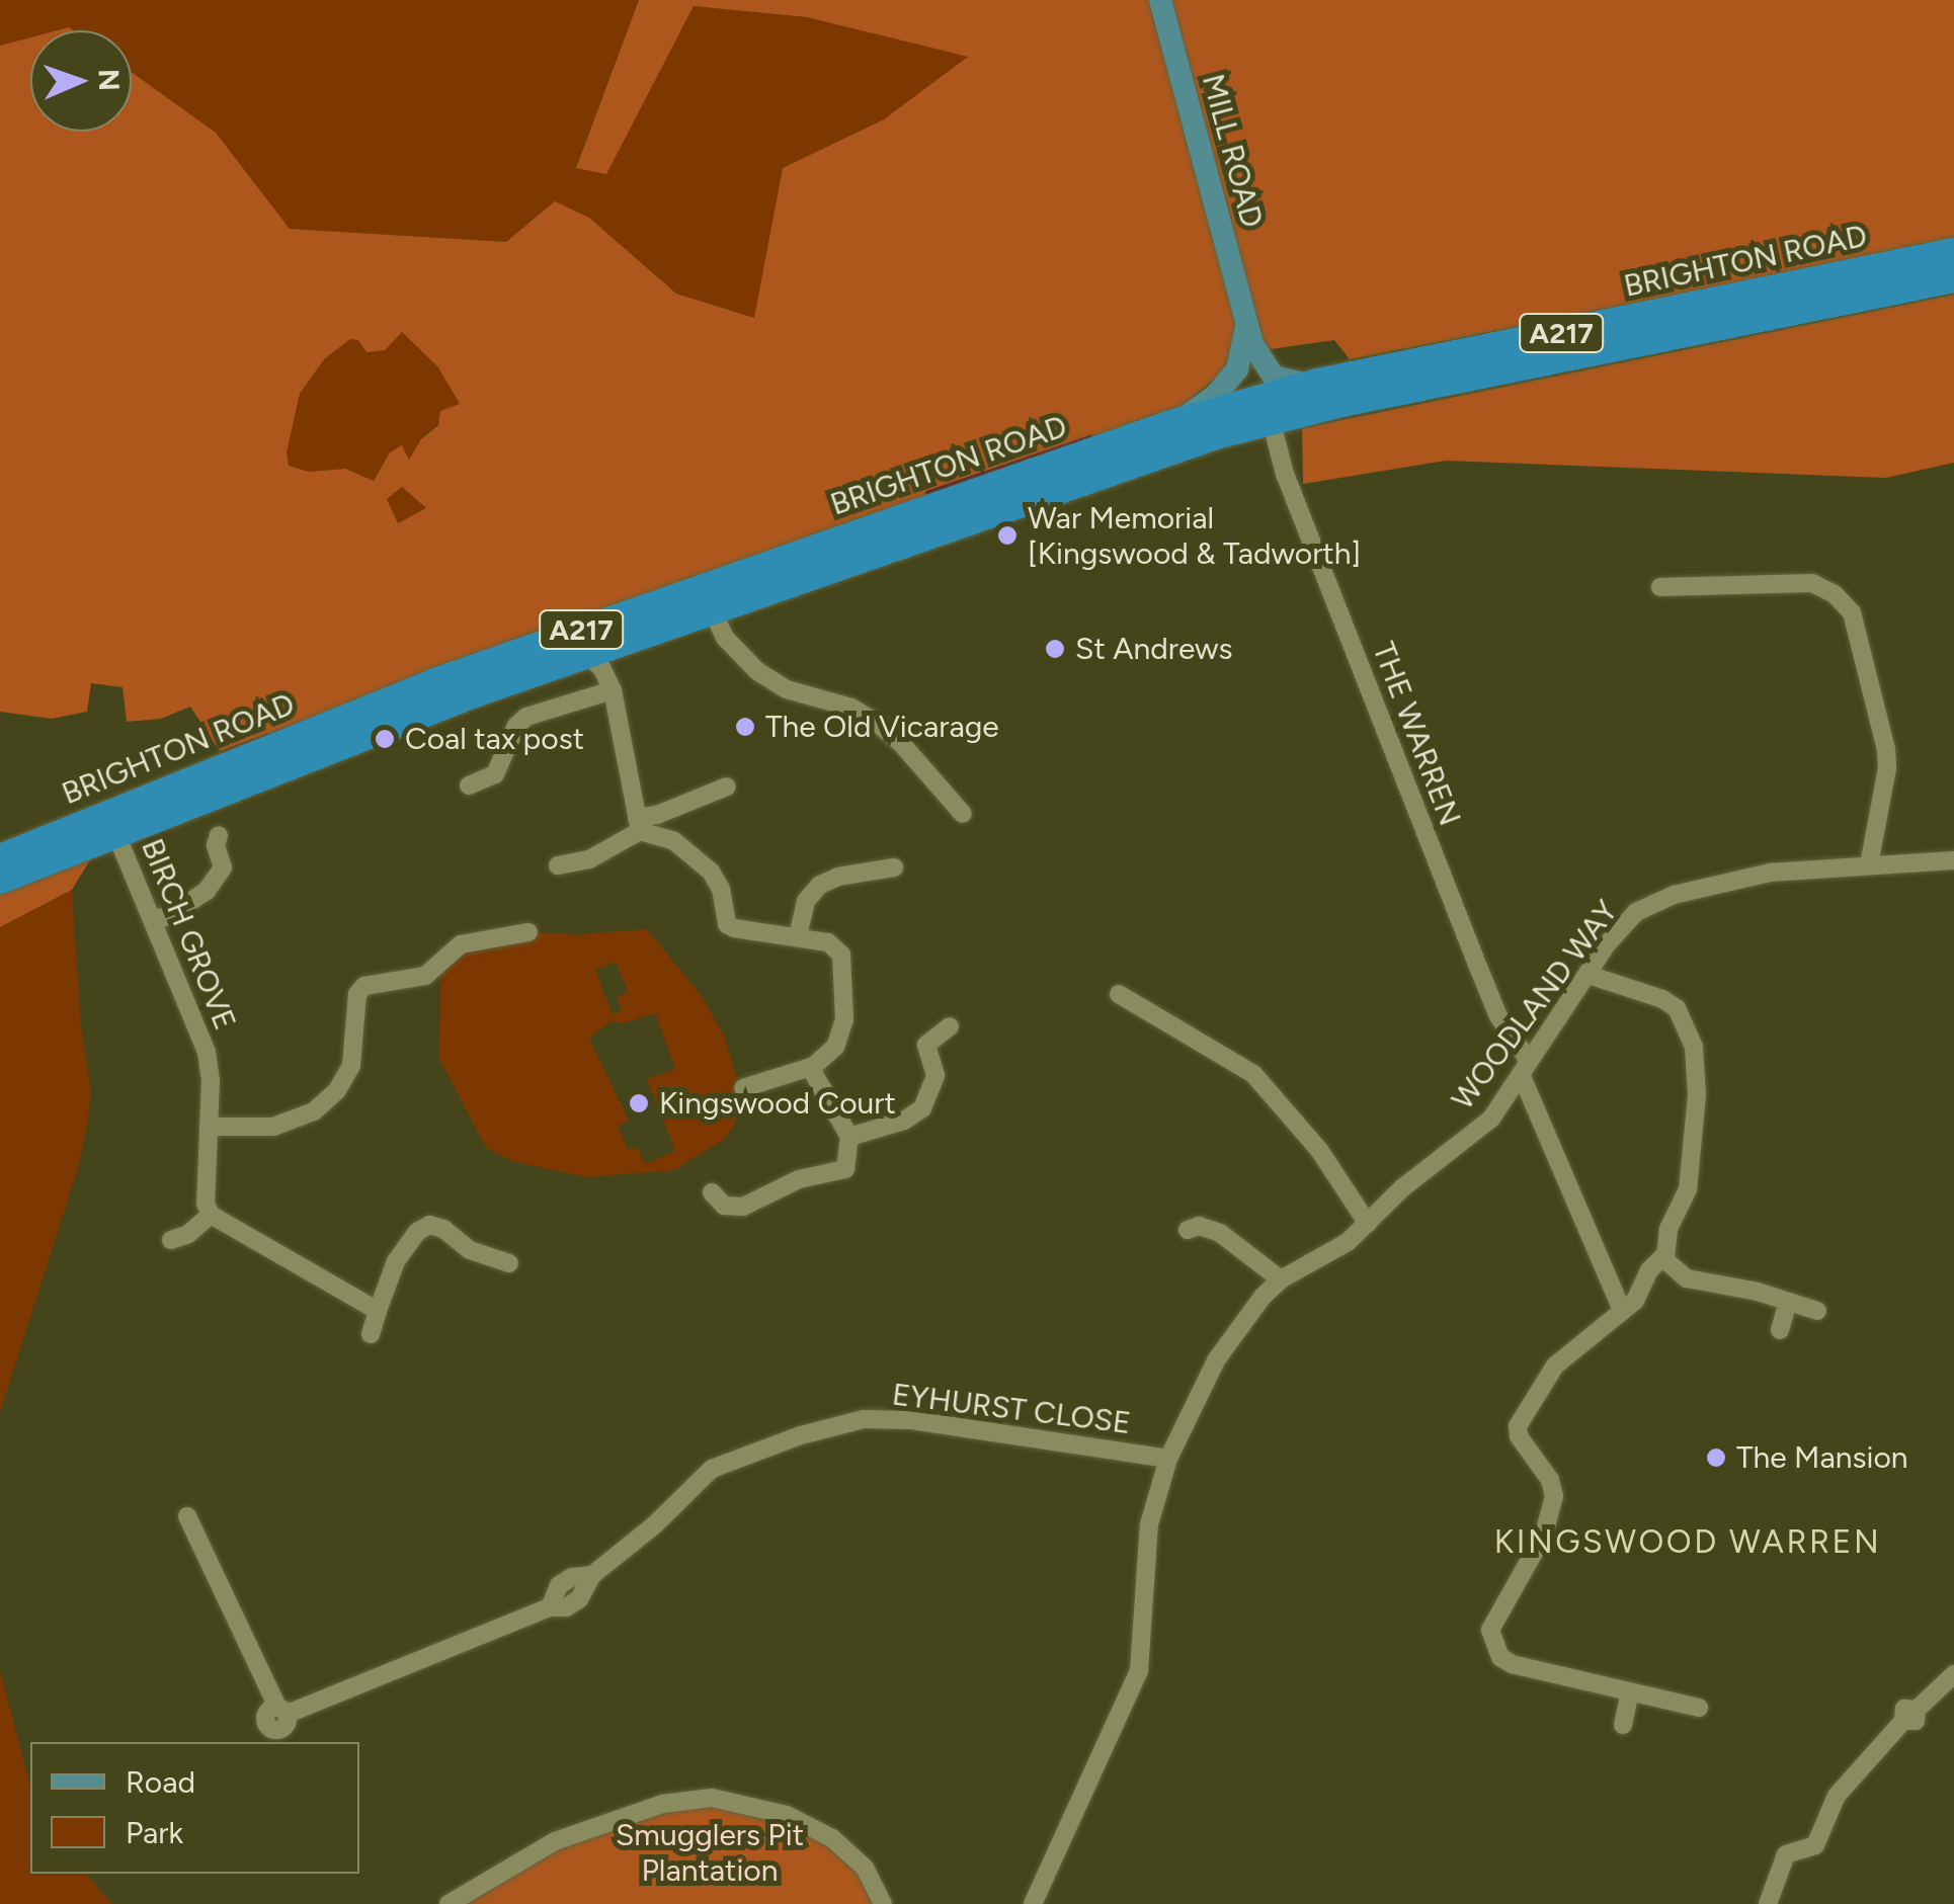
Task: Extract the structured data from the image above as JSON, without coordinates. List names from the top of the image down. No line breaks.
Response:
{"streets":{"highway":["BRIGHTON ROAD","A217"],"main road":["MILL ROAD"],"street":["THE WARREN","BIRCH GROVE","WOODLAND WAY","EYHURST CLOSE"]},"crossings":[["MILL ROAD","BRIGHTON ROAD"],["BRIGHTON ROAD","THE WARREN"],["BRIGHTON ROAD","BIRCH GROVE"],["THE WARREN","WOODLAND WAY"],["WOODLAND WAY","EYHURST CLOSE"]],"districts":["KINGSWOOD WARREN"],"parks":["Smugglers Pit Plantation"],"places":["War Memorial [Kingswood & Tadworth]","St Andrews","The Old Vicarage","Coal tax post","Kingswood Court","The Mansion"],"legend":["Road","Park"],"north":"right"}
